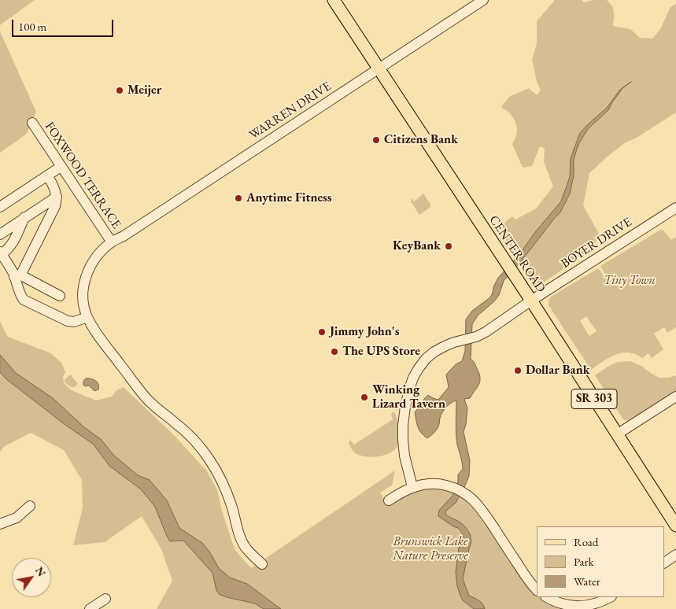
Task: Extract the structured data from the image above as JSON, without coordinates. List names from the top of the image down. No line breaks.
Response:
{"streets":{"main road":["CENTER ROAD","SR 303"],"street":["WARREN DRIVE","FOXWOOD TERRACE","BOYER DRIVE"]},"crossings":[["WARREN DRIVE","FOXWOOD TERRACE"],["WARREN DRIVE","CENTER ROAD"],["BOYER DRIVE","CENTER ROAD"]],"parks":["Tiny Town","Brunswick Lake Nature Preserve"],"places":["Meijer","Citizens Bank","Anytime Fitness","KeyBank","Jimmy John's","The UPS Store","Dollar Bank","Winking Lizard Tavern"],"legend":["Road","Park","Water"],"scale_bar":"100 m","north":"top right"}
